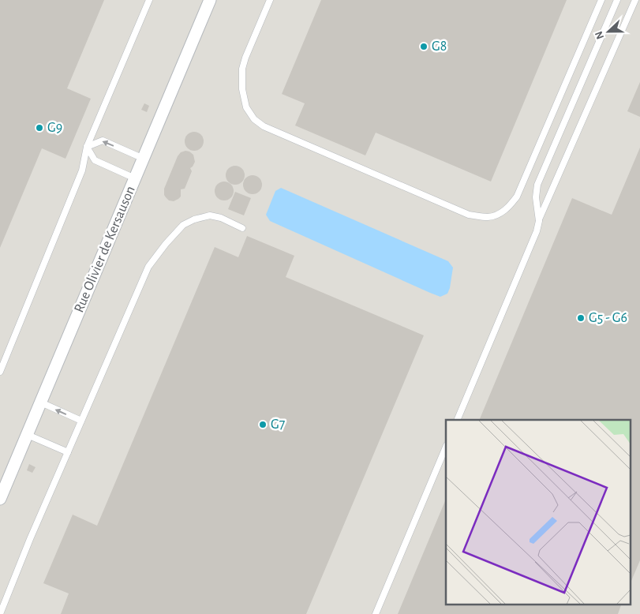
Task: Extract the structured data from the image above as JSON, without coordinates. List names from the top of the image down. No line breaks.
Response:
{"streets":{"street":["Rue Olivier de Kersauson"]},"places":["G8","G9","G5 - G6","G7"],"north":"left"}
